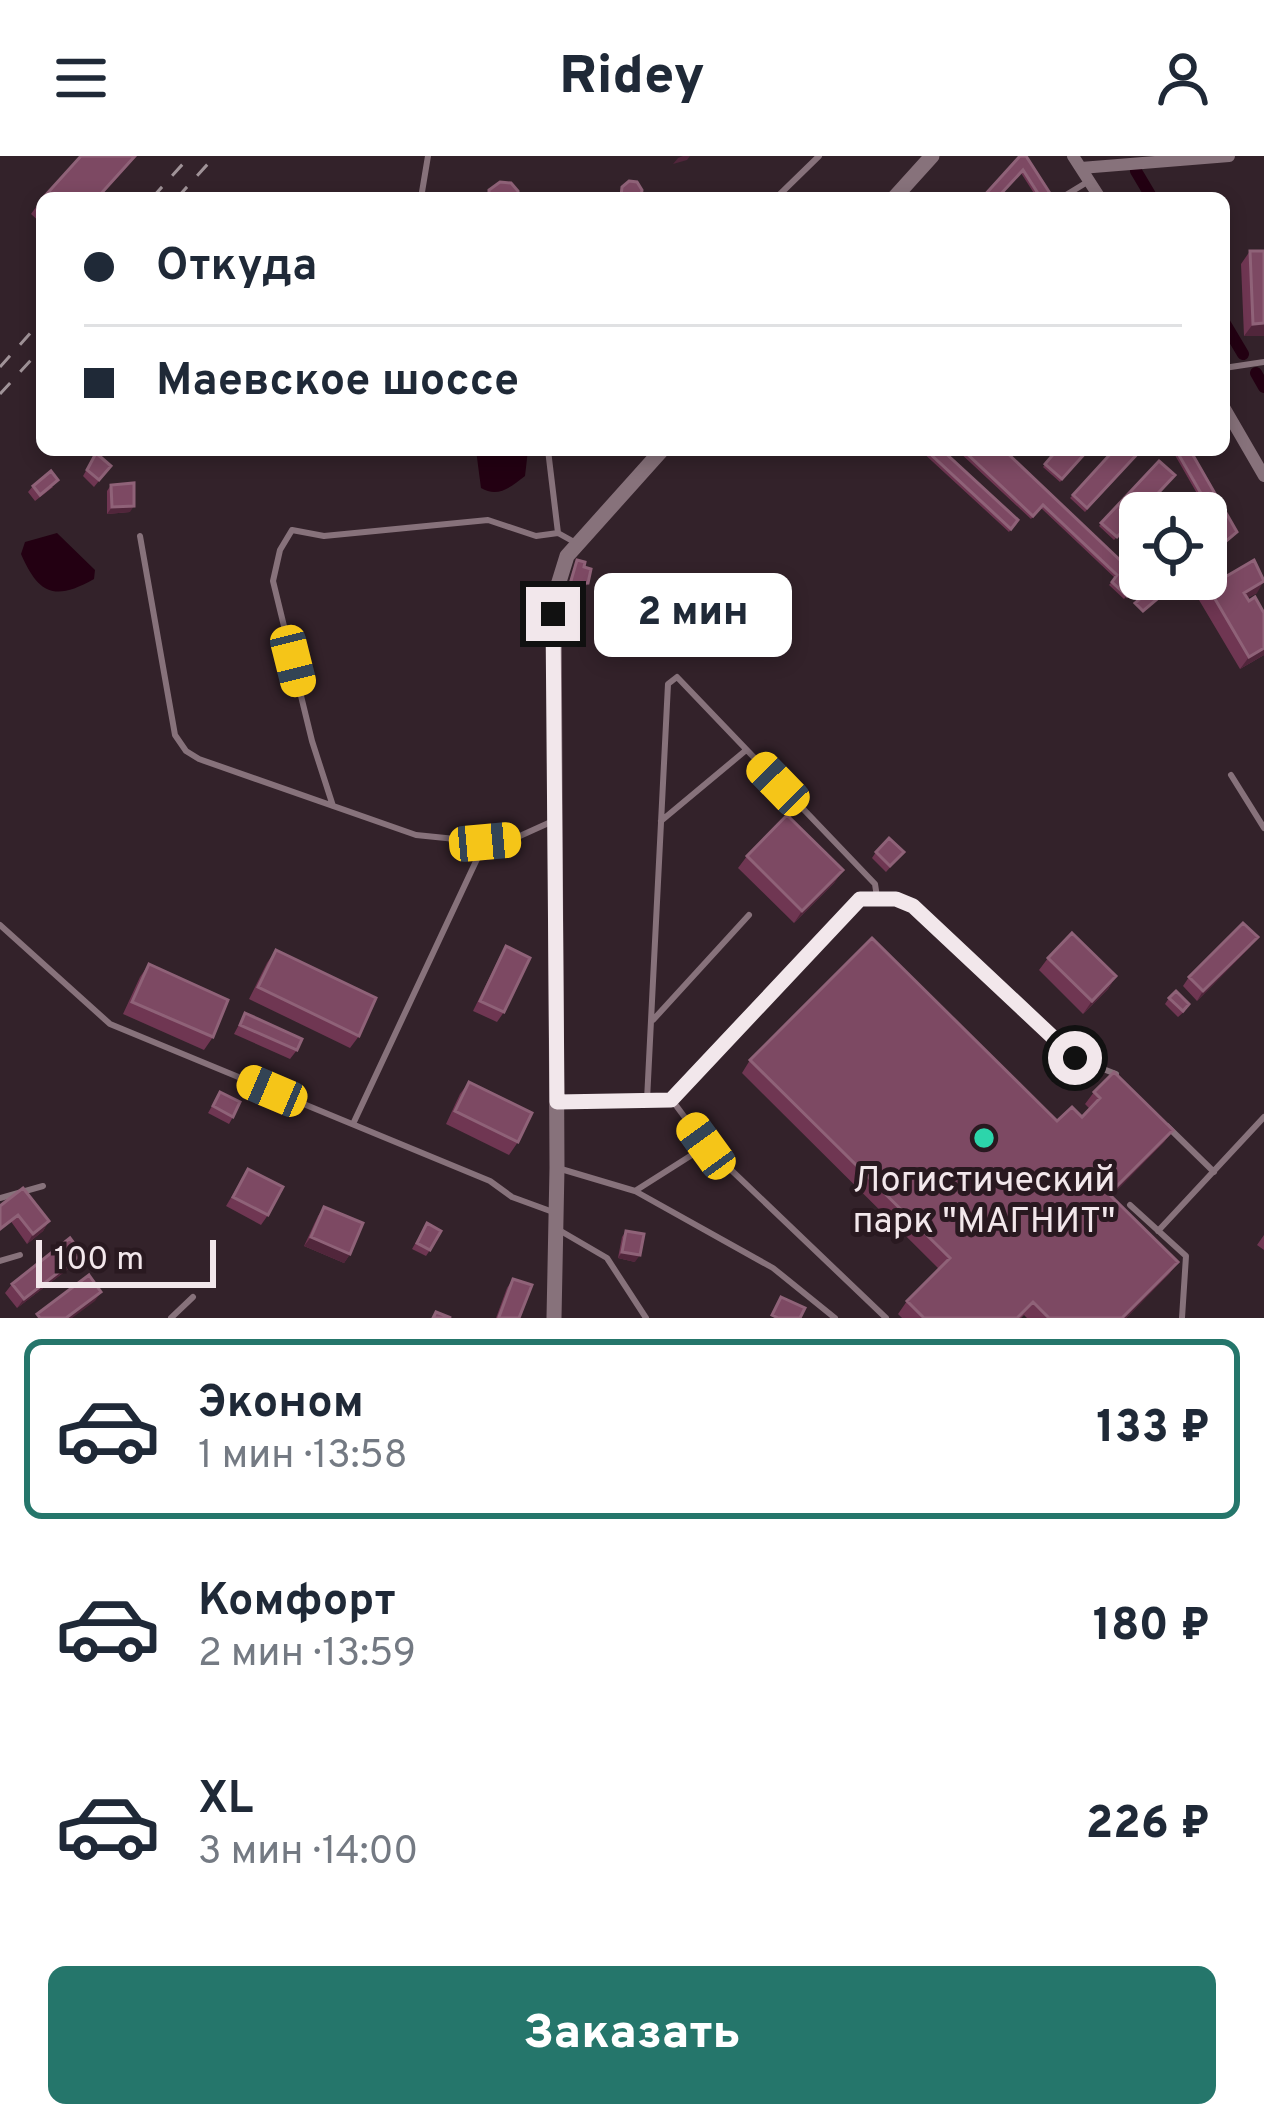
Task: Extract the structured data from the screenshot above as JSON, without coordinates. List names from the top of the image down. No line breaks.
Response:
{"places":["Логистический парк \"МАГНИТ\""],"scale_bar":"100 m","page":{"header":"Ridey","banner":["Откуда","Маевское шоссе"],"bubble":"2 мин","scale":"100 m","list":[{"name":"Эконом","note":"1 мин · 13:58","value":"133 ₽"},{"name":"Комфорт","note":"2 мин · 13:59","value":"180 ₽"},{"name":"XL","note":"3 мин · 14:00","value":"226 ₽"}],"buttons":"Заказать"}}
